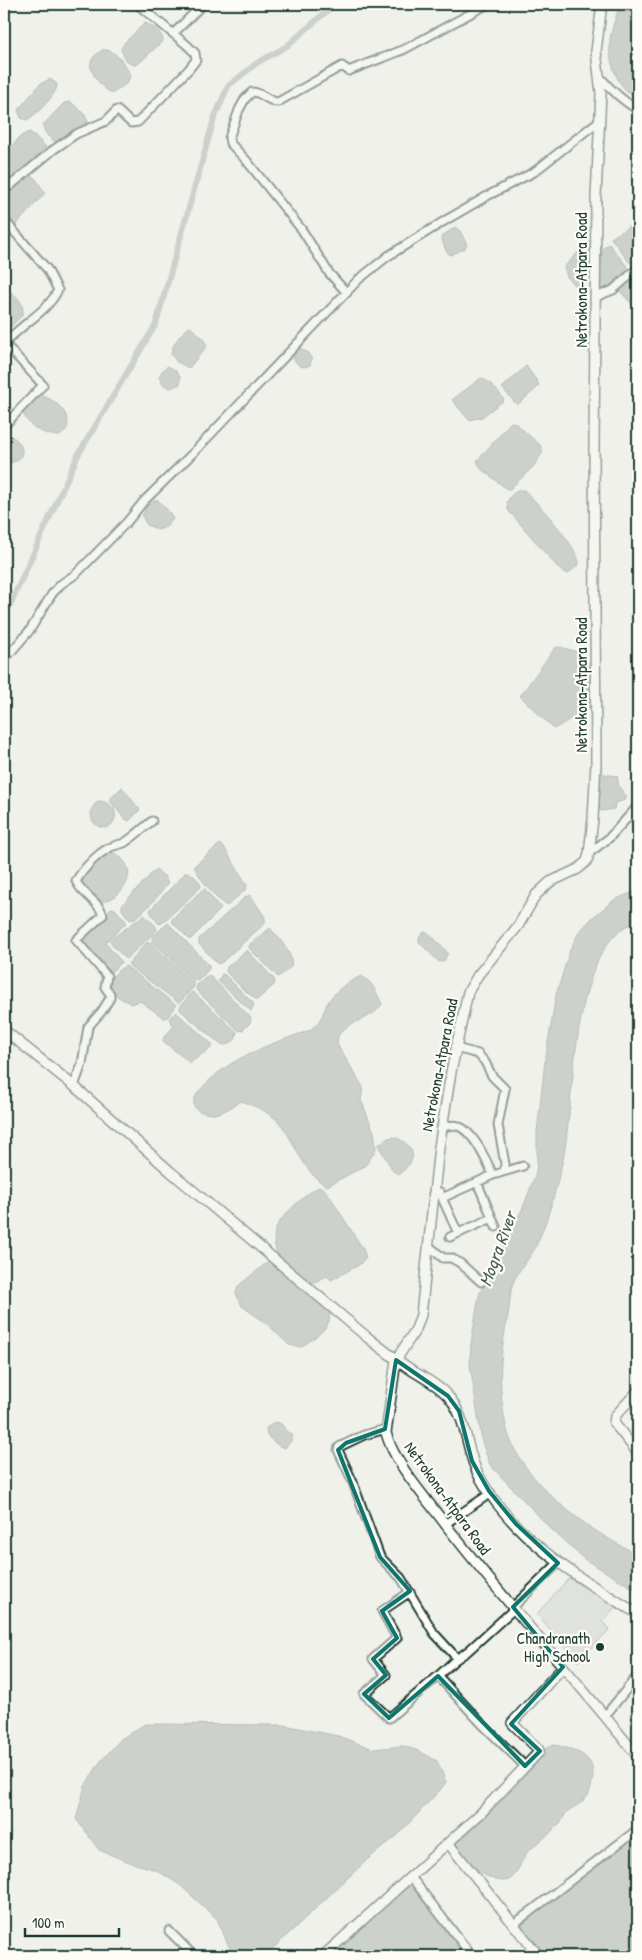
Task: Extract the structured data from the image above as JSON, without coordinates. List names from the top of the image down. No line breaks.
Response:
{"streets":{"street":["Netrokona-Atpara Road"]},"water":["Mogra River"],"places":["Chandranath High School"],"scale_bar":"100 m"}
